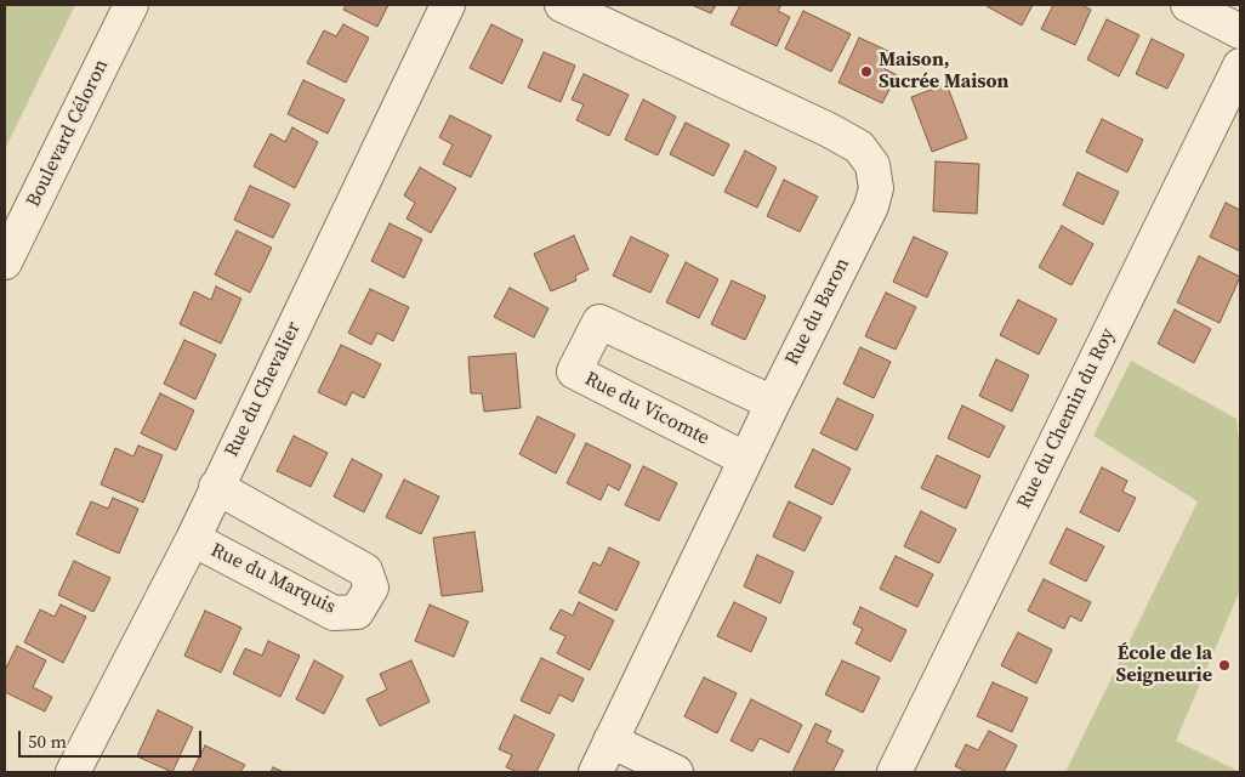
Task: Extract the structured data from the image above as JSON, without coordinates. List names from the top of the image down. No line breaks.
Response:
{"streets":{"street":["Boulevard Céloron","Rue du Baron","Rue du Chevalier","Rue du Vicomte","Rue du Chemin du Roy","Rue du Marquis"]},"crossings":[["Rue du Baron","Rue du Vicomte"],["Rue du Chevalier","Rue du Marquis"]],"places":["Maison, Sucrée Maison","École de la Seigneurie"],"scale_bar":"50 m"}
